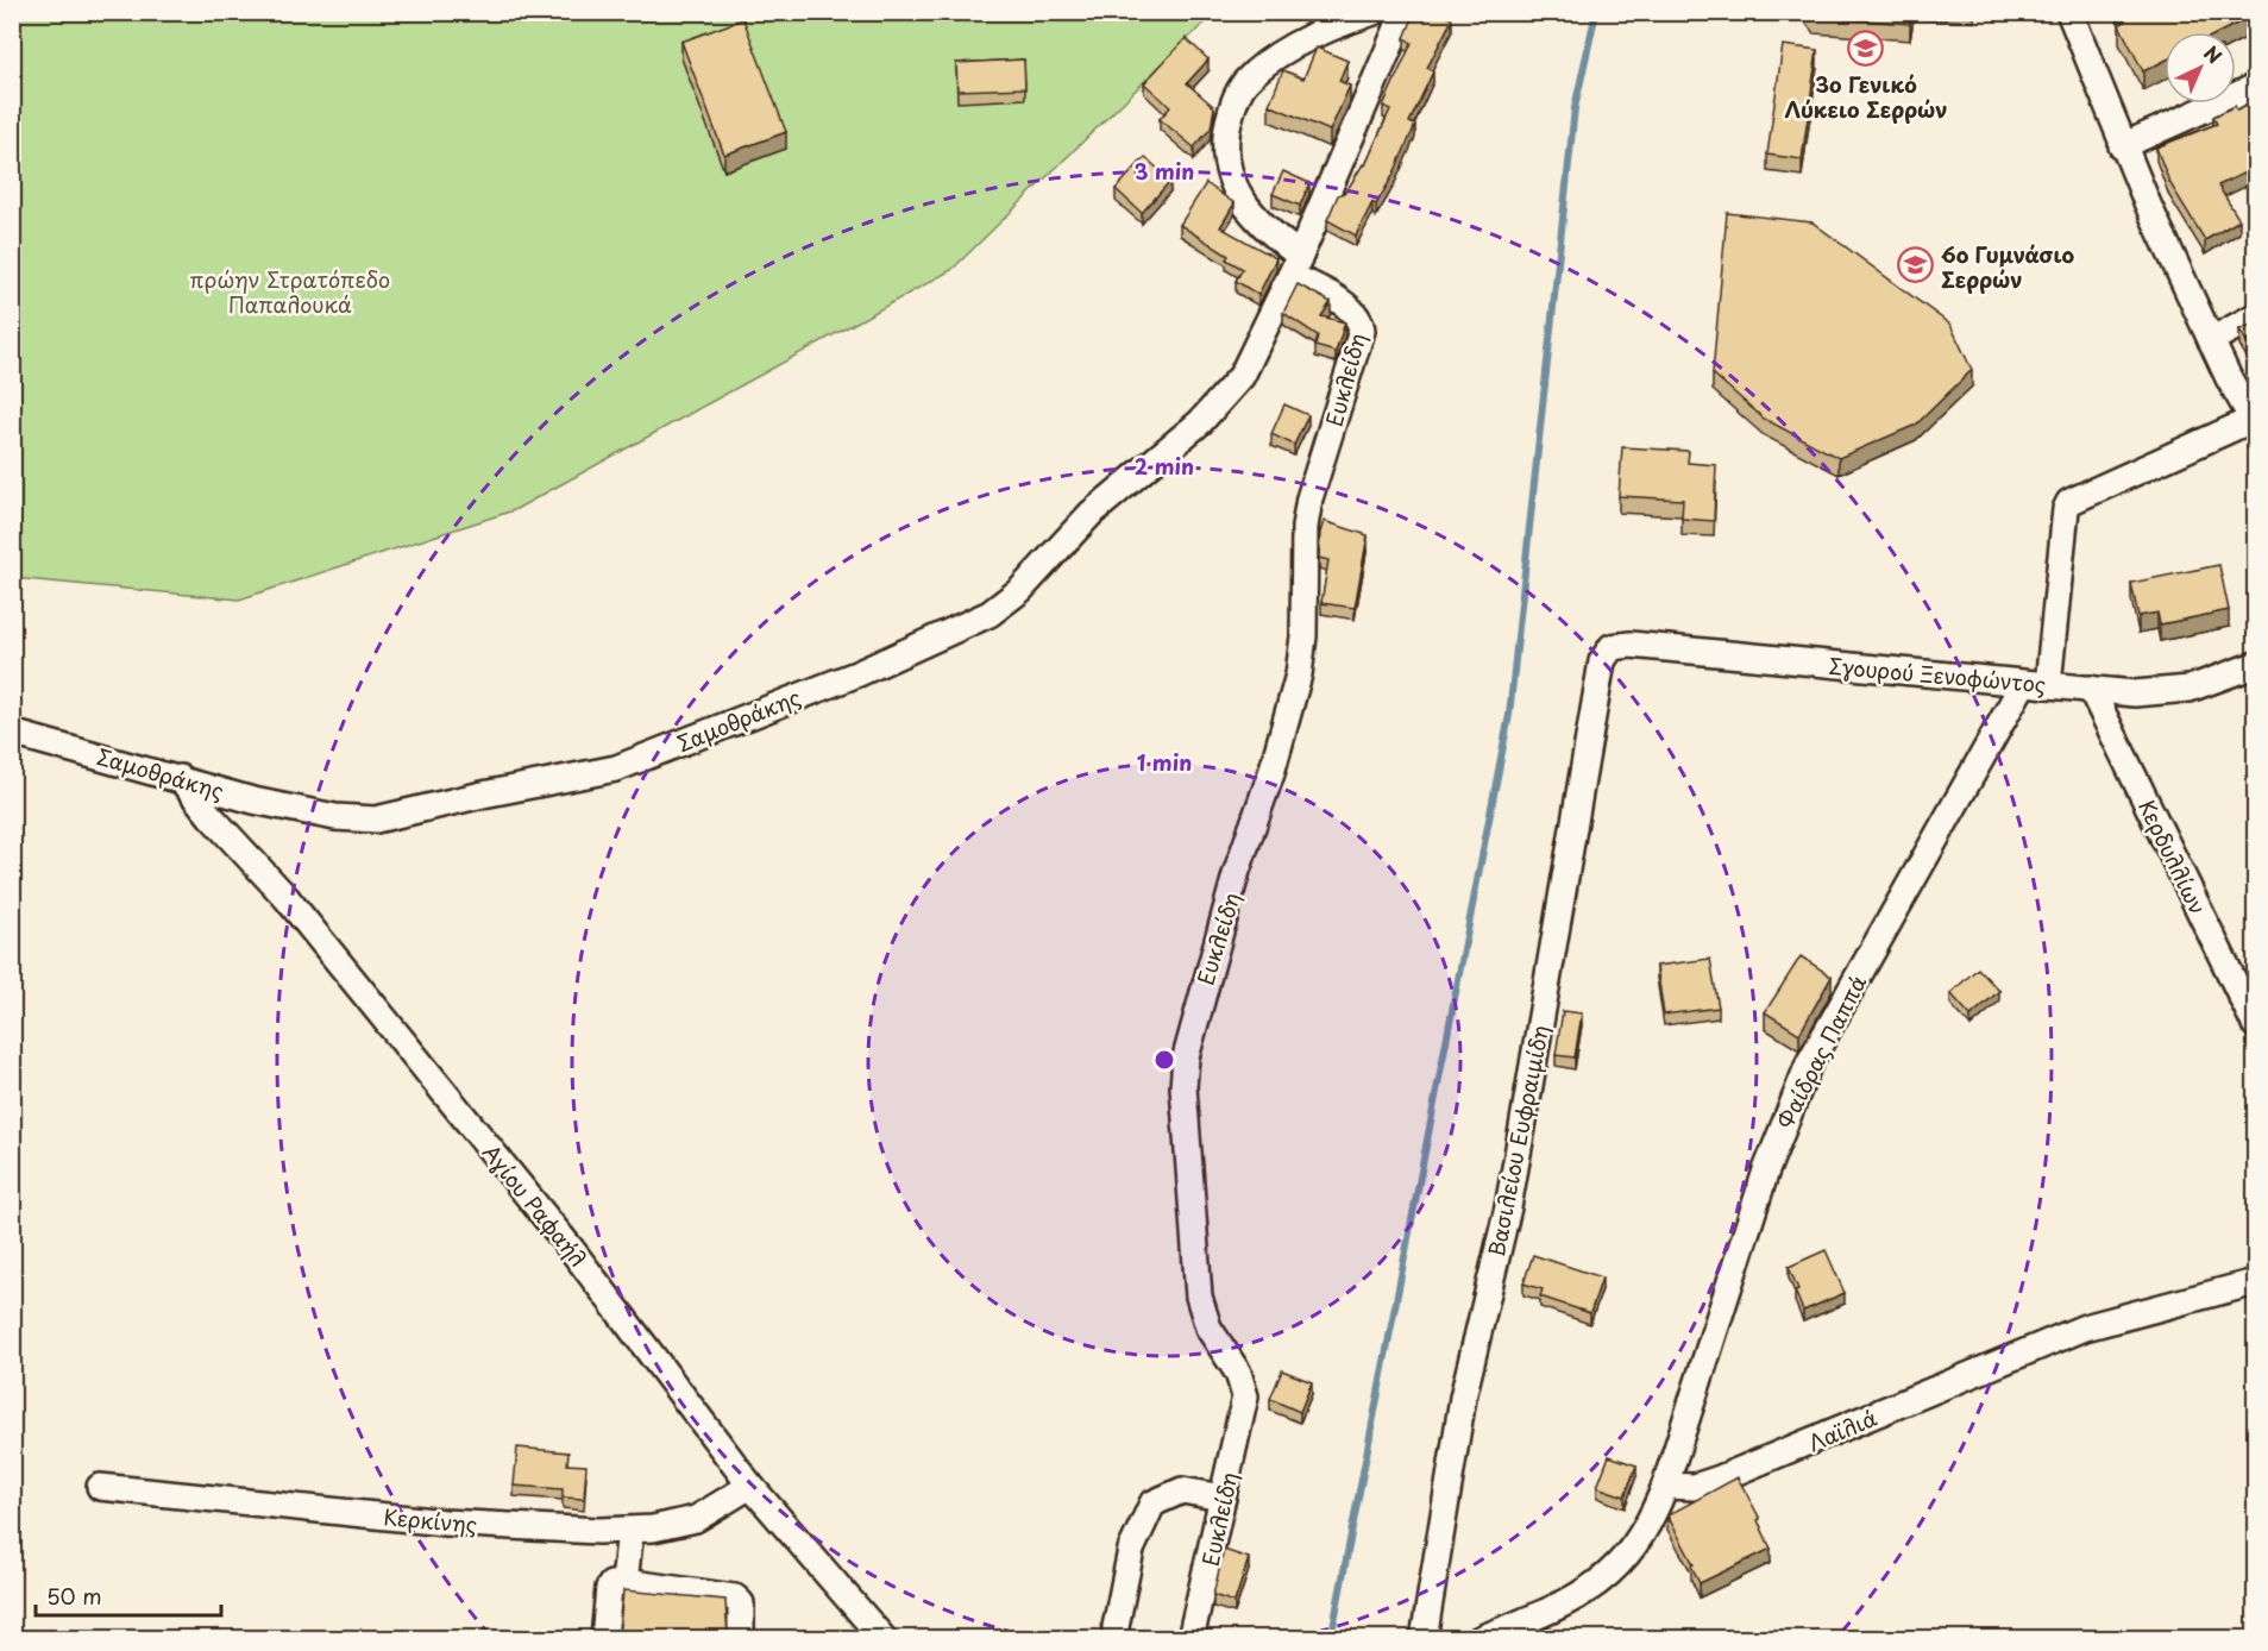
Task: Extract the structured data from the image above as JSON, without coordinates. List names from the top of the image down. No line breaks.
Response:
{"streets":{"street":["Ευκλείδη","Σγουρού Ξενοφώντος","Σαμοθράκης","Κερδυλλίων","Φαίδρας Παππά","Βασιλείου Ευφραιμίδη","Αγίου Ραφαήλ","Λαϊλιά","Κερκίνης"]},"crossings":[["Ευκλείδη","Σαμοθράκης"],["Σγουρού Ξενοφώντος","Κερδυλλίων"],["Σγουρού Ξενοφώντος","Φαίδρας Παππά"],["Σγουρού Ξενοφώντος","Βασιλείου Ευφραιμίδη"],["Σαμοθράκης","Αγίου Ραφαήλ"],["Φαίδρας Παππά","Λαϊλιά"],["Αγίου Ραφαήλ","Κερκίνης"]],"parks":["πρώην Στρατόπεδο Παπαλουκά"],"places":{"school or university":["3ο Γενικό Λύκειο Σερρών","6ο Γυμνάσιο Σερρών"]},"scale_bar":"50 m","north":"top right","rings":["3 min","2 min","1 min"]}
